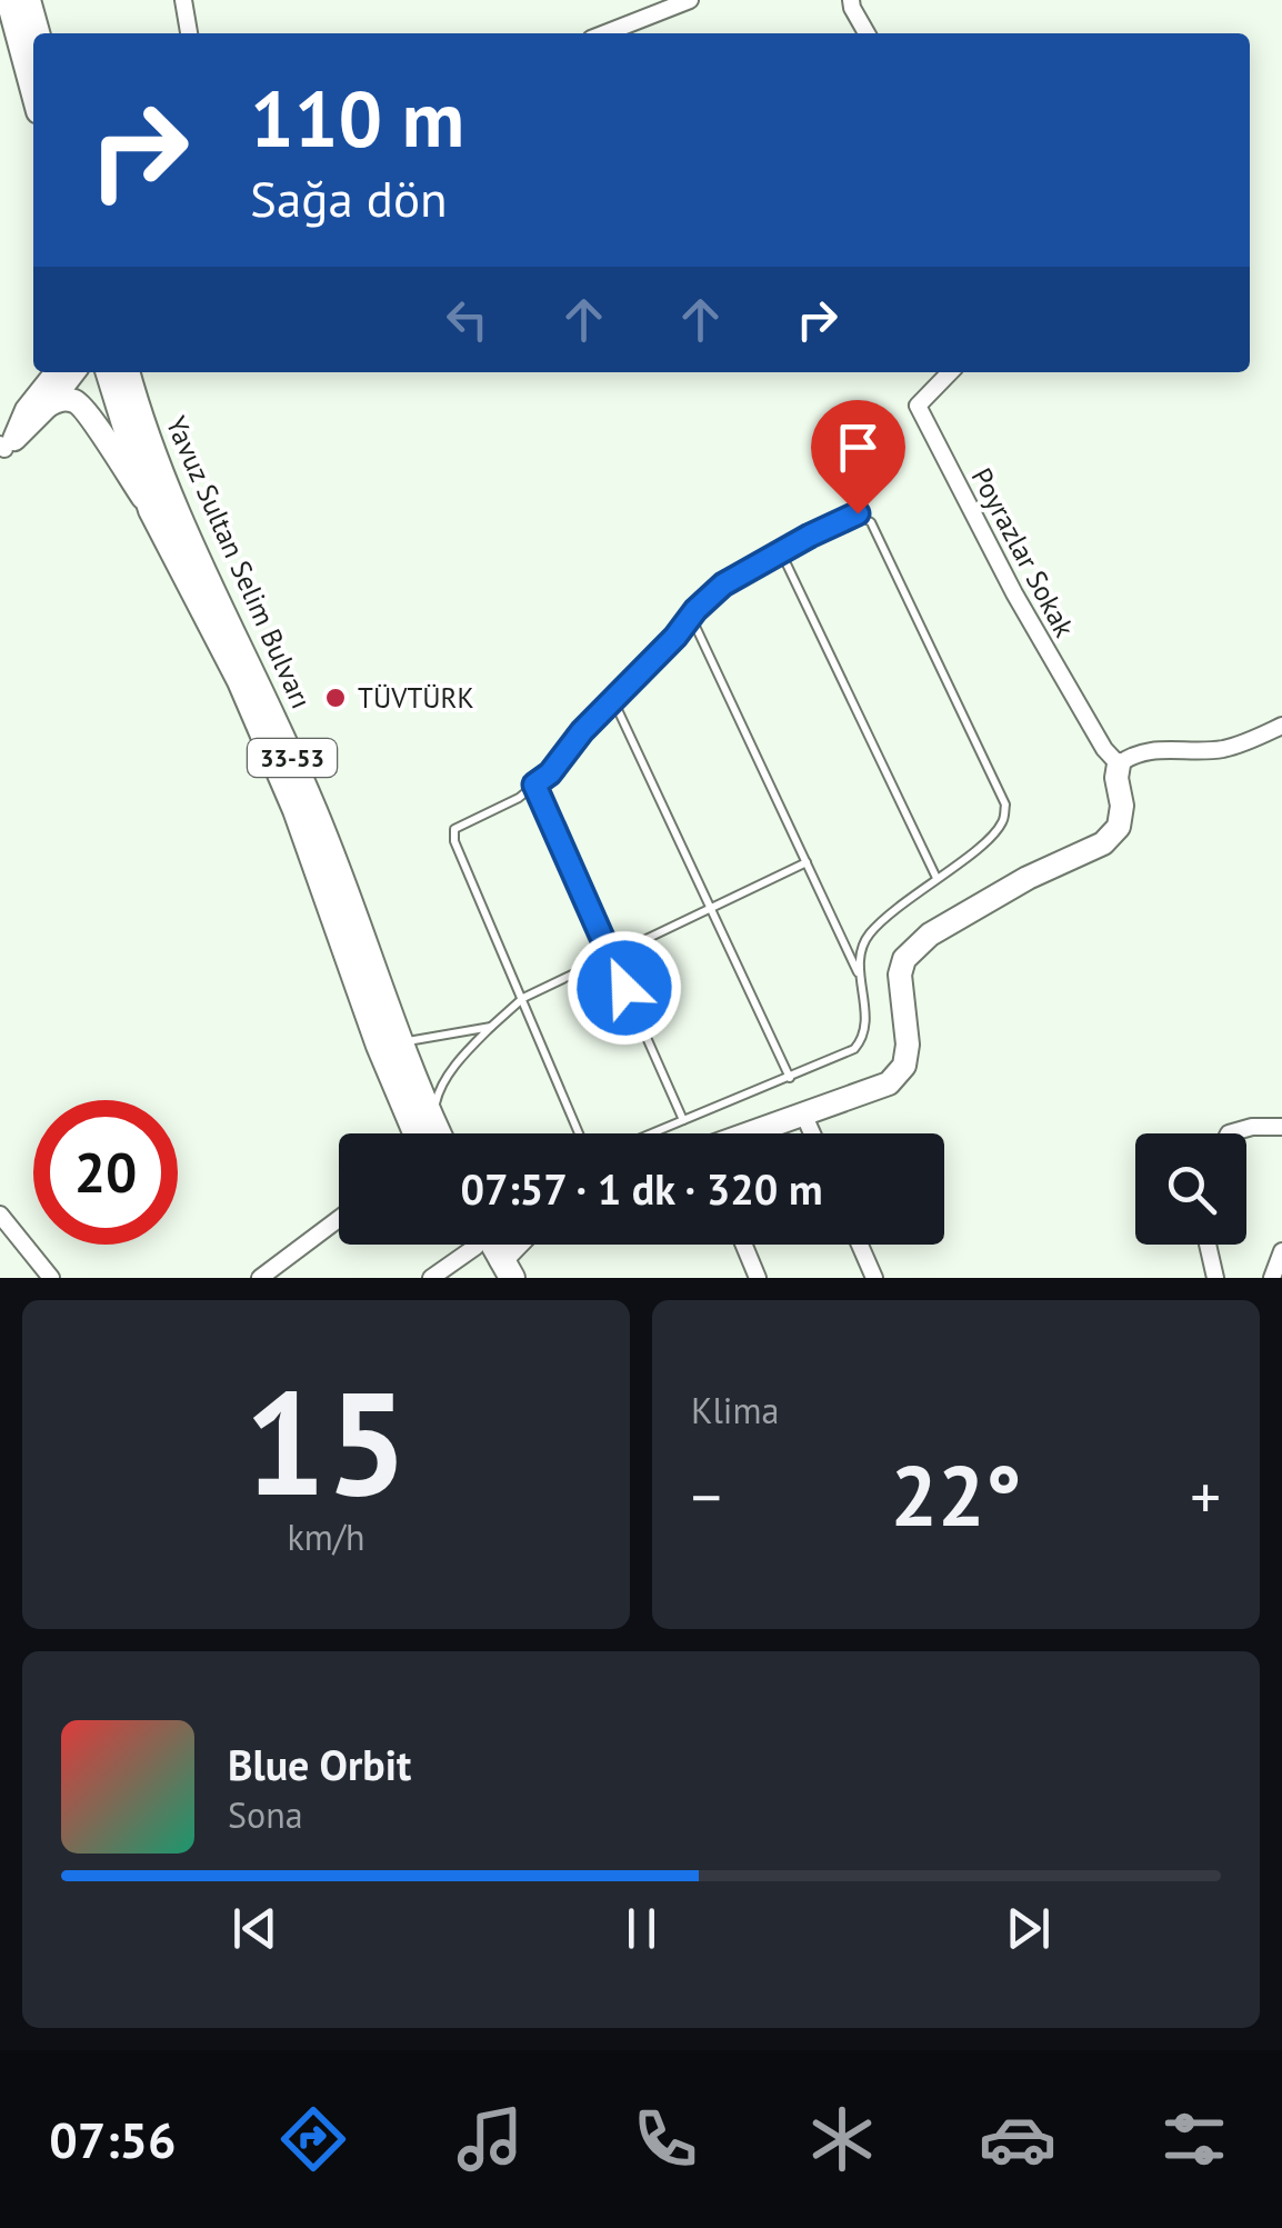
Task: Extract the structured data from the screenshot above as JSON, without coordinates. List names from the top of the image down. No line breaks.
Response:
{"streets":{"main road":["Yavuz Sultan Selim Bulvarı","33-53"],"street":["Poyrazlar Sokak"]},"places":["TÜVTÜRK"],"page":{"turn":["110 m","Sağa dön"],"limit":"20","trip":"07:57 · 1 dk · 320 m","tile":[["15","km/h"],"Klima"],"heat":["−","22°","+"],"song":["Blue Orbit","Sona"],"tabs":"07:56"}}
